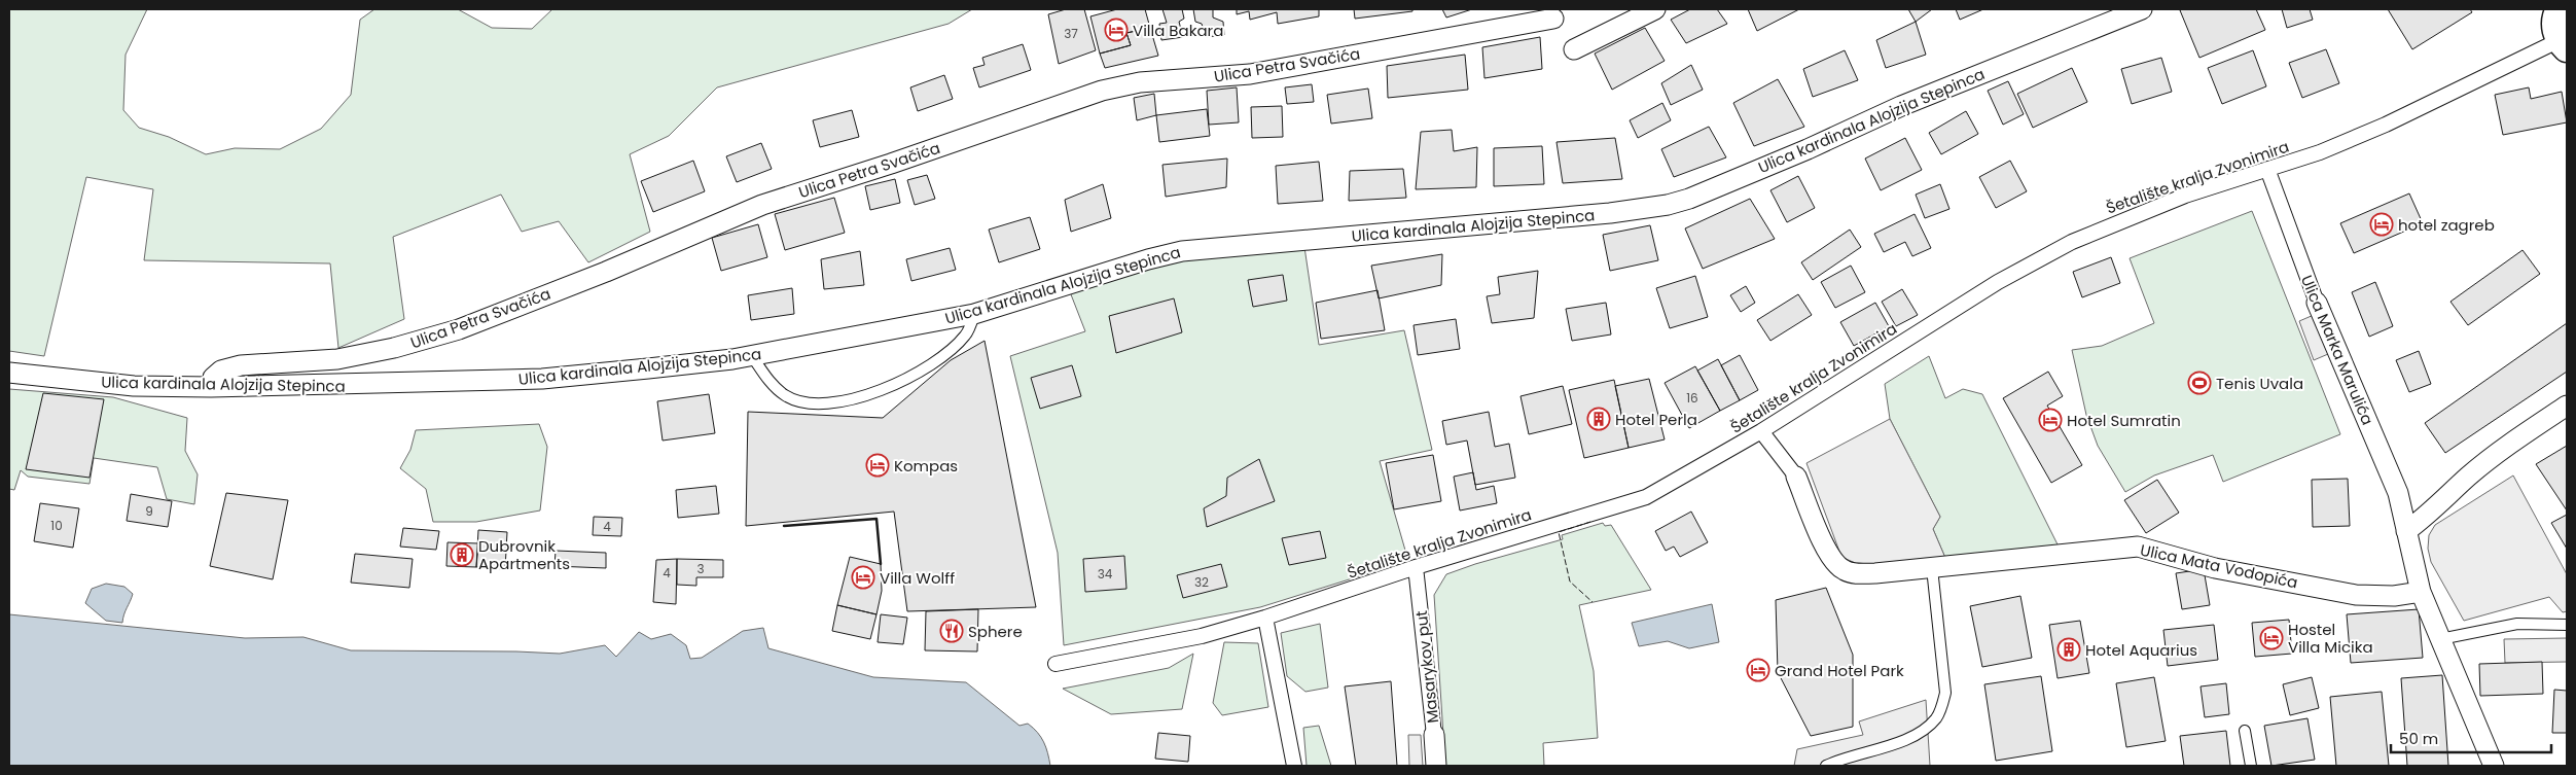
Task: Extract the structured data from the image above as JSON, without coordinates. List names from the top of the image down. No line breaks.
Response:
{"streets":{"street":["Ulica Petra Svačića","Ulica kardinala Alojzija Stepinca","Šetalište kralja Zvonimira","Ulica Marka Marulića","Ulica Mata Vodopića","Masarykov put"]},"crossings":[["Ulica Petra Svačića","Ulica kardinala Alojzija Stepinca"],["Šetalište kralja Zvonimira","Ulica Marka Marulića"],["Šetalište kralja Zvonimira","Masarykov put"],["Ulica Marka Marulića","Ulica Mata Vodopića"]],"places":{"hotel":["Villa Bakara","hotel zagreb","Hotel Sumratin","Kompas","Villa Wolff","Hostel Villa Micika","Grand Hotel Park"],"sports":["Tenis Uvala"],"building":["Hotel Perla","Dubrovnik Apartments","Hotel Aquarius"],"restaurant":["Sphere"]},"house_numbers":["37","16","9","10","4","3","4","34","32"],"scale_bar":"50 m"}
